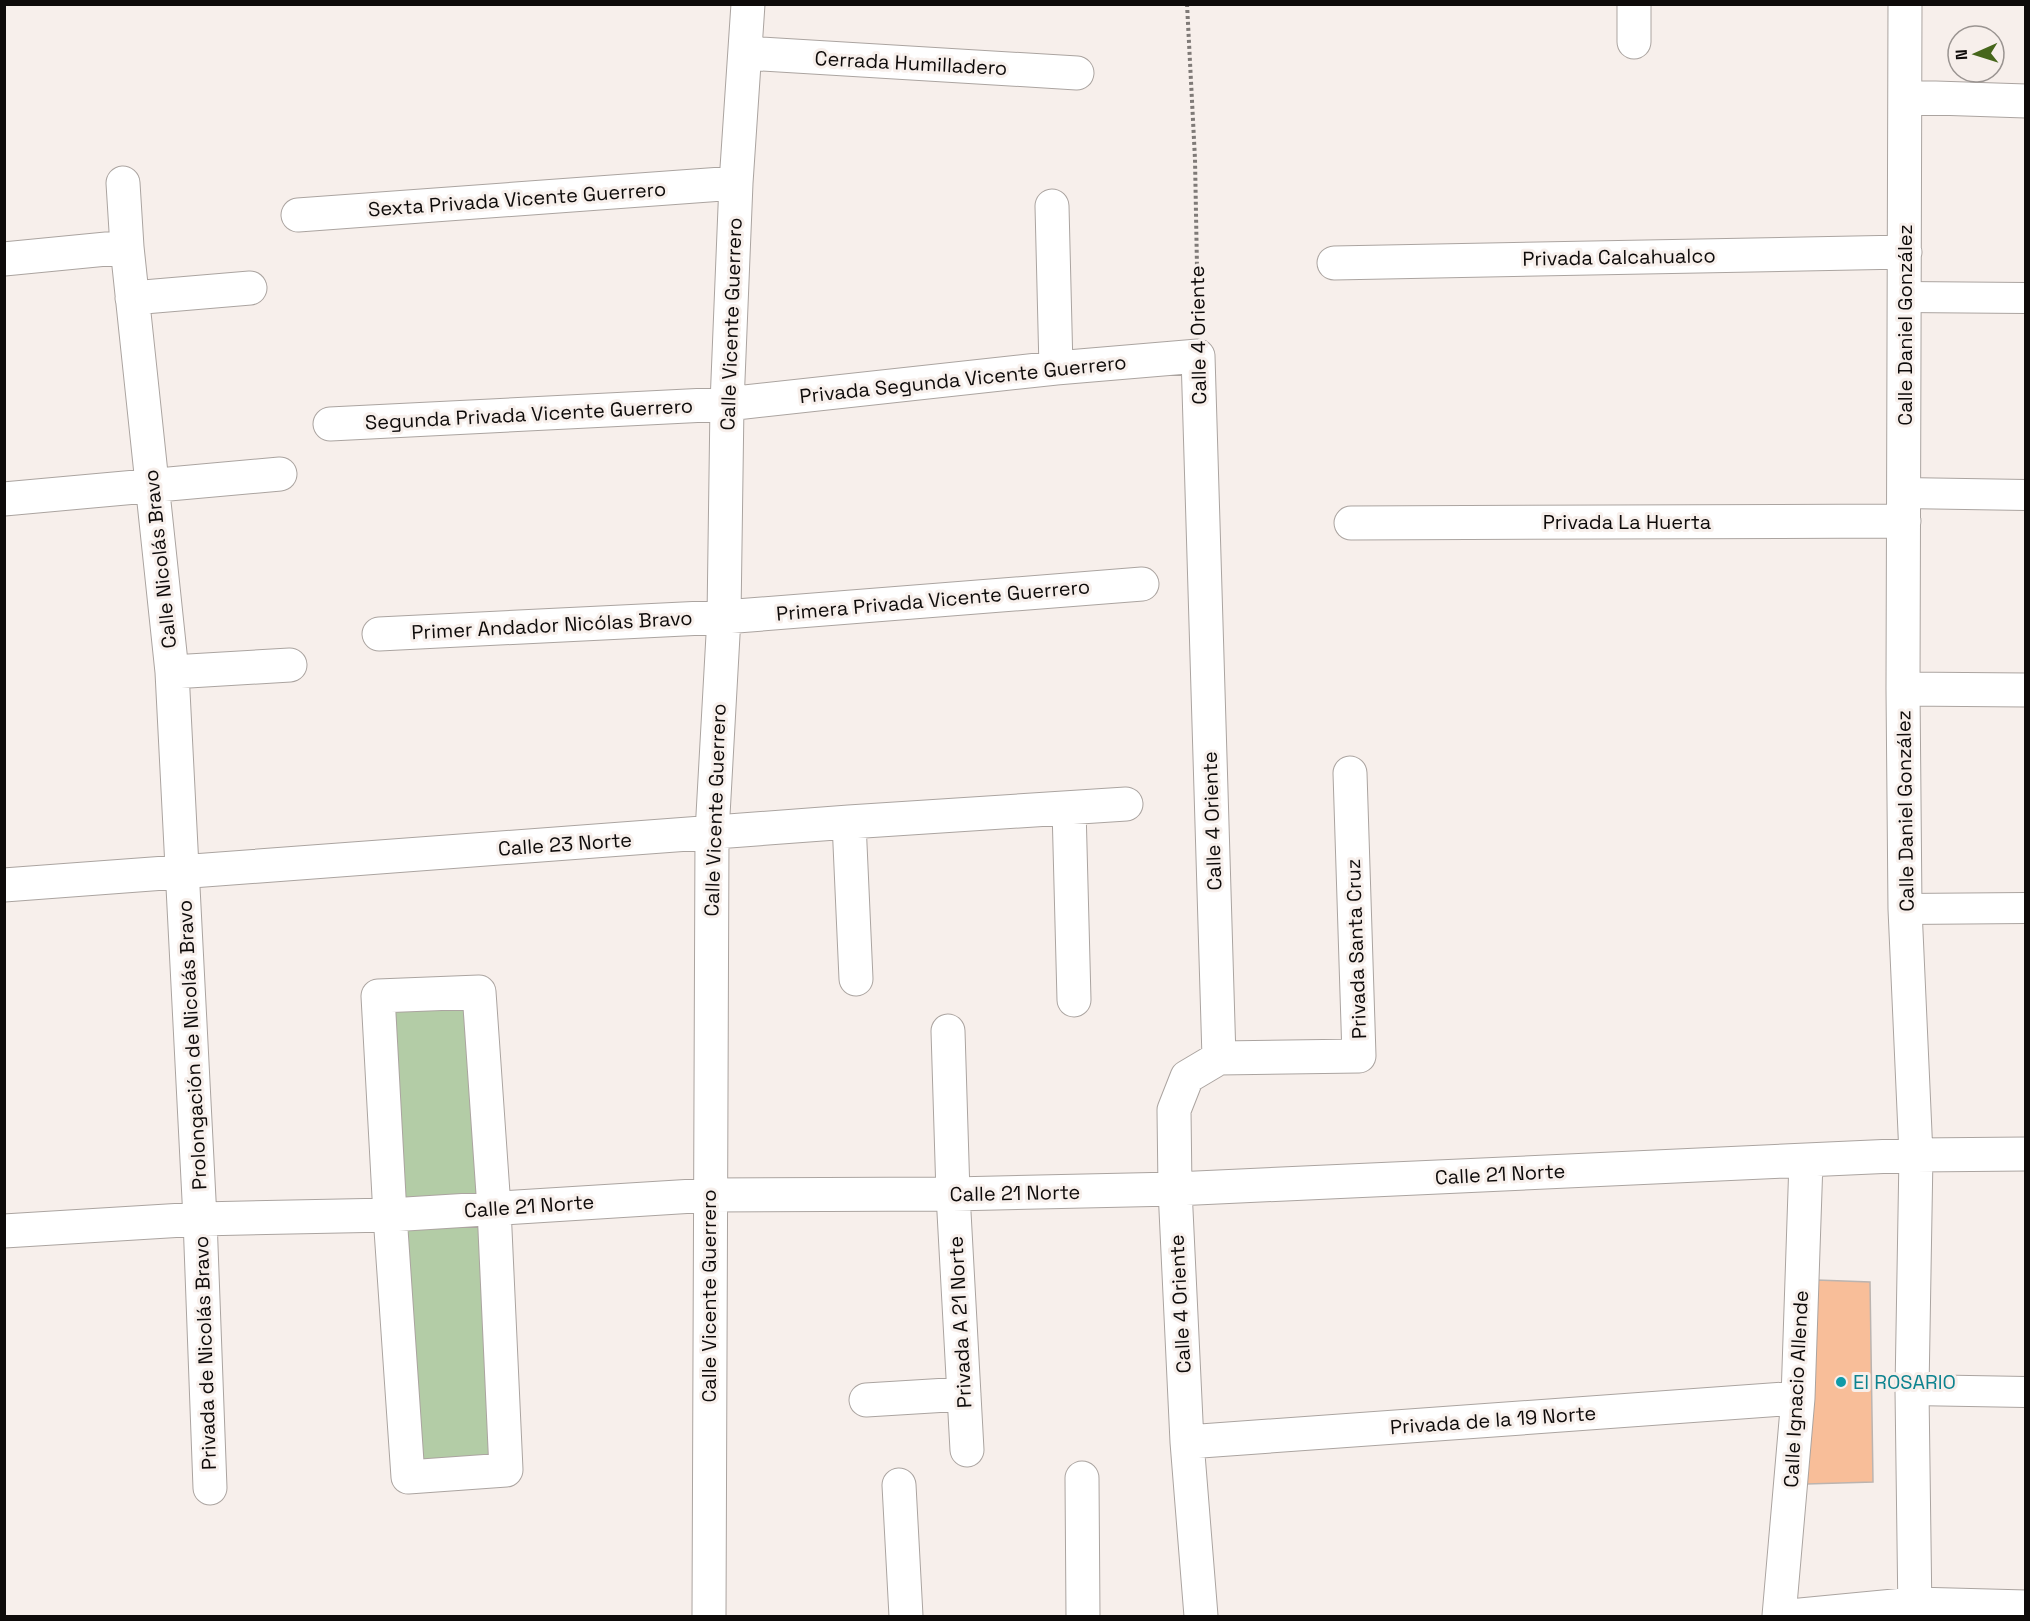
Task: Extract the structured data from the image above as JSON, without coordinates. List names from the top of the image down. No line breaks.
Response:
{"streets":{"street":["Cerrada Humilladero","Sexta Privada Vicente Guerrero","Privada Calcahualco","Calle Vicente Guerrero","Calle Daniel González","Calle 4 Oriente","Privada Segunda Vicente Guerrero","Segunda Privada Vicente Guerrero","Privada La Huerta","Calle Nicolás Bravo","Primera Privada Vicente Guerrero","Primer Andador Nicólas Bravo","Calle 23 Norte","Privada Santa Cruz","Prolongación de Nicolás Bravo","Calle 21 Norte","Privada A 21 Norte","Privada de Nicolás Bravo","Calle Ignacio Allende","Privada de la 19 Norte"]},"crossings":[["Cerrada Humilladero","Calle Vicente Guerrero"],["Sexta Privada Vicente Guerrero","Calle Vicente Guerrero"],["Privada Calcahualco","Calle Daniel González"],["Calle Vicente Guerrero","Privada Segunda Vicente Guerrero"],["Calle Vicente Guerrero","Segunda Privada Vicente Guerrero"],["Calle Vicente Guerrero","Primera Privada Vicente Guerrero"],["Calle Vicente Guerrero","Primer Andador Nicólas Bravo"],["Calle Vicente Guerrero","Calle 23 Norte"],["Calle Vicente Guerrero","Calle 21 Norte"],["Calle Daniel González","Privada La Huerta"],["Calle Daniel González","Calle 21 Norte"],["Calle 4 Oriente","Privada Segunda Vicente Guerrero"],["Calle 4 Oriente","Privada Santa Cruz"],["Calle 4 Oriente","Calle 21 Norte"],["Calle 4 Oriente","Privada de la 19 Norte"],["Privada Segunda Vicente Guerrero","Segunda Privada Vicente Guerrero"],["Calle Nicolás Bravo","Calle 23 Norte"],["Calle Nicolás Bravo","Prolongación de Nicolás Bravo"],["Primera Privada Vicente Guerrero","Primer Andador Nicólas Bravo"],["Calle 23 Norte","Prolongación de Nicolás Bravo"],["Prolongación de Nicolás Bravo","Calle 21 Norte"],["Prolongación de Nicolás Bravo","Privada de Nicolás Bravo"],["Calle 21 Norte","Privada A 21 Norte"],["Calle 21 Norte","Privada de Nicolás Bravo"],["Calle 21 Norte","Calle Ignacio Allende"],["Calle Ignacio Allende","Privada de la 19 Norte"]],"places":["El ROSARIO"],"north":"left"}
